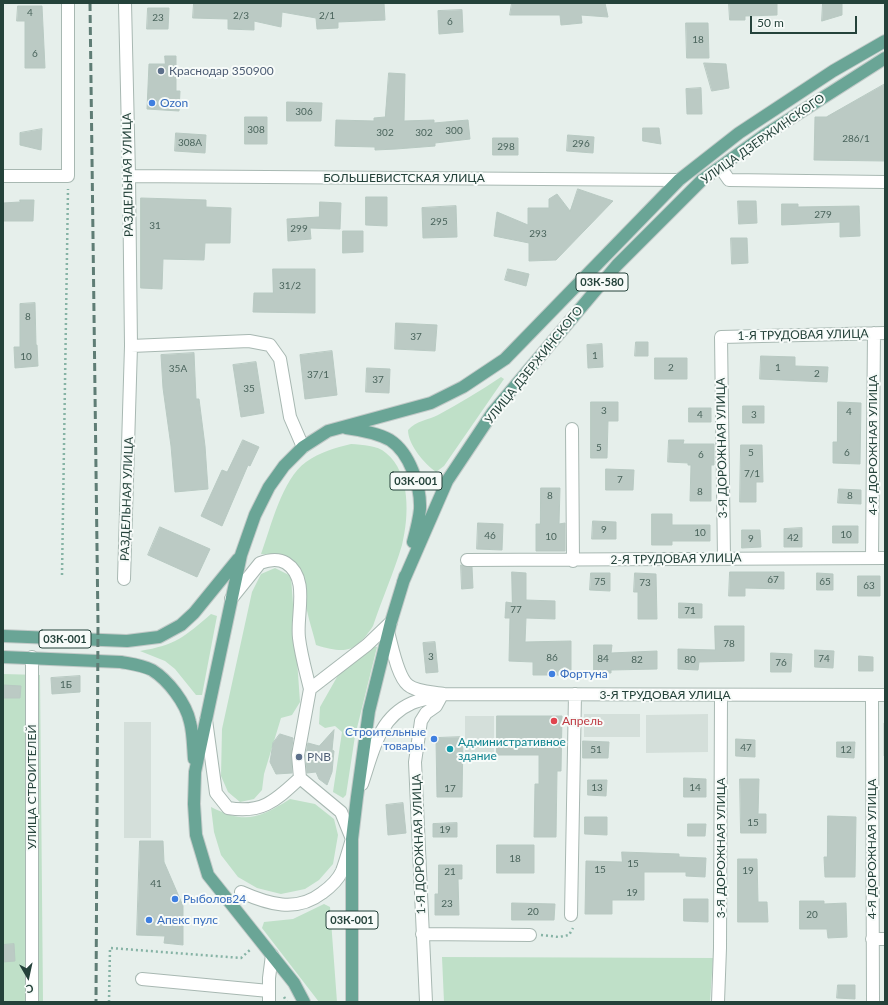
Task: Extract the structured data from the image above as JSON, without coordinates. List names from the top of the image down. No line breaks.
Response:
{"streets":{"main road":["УЛИЦА ДЗЕРЖИНСКОГО","03К-580","03К-001"],"street":["РАЗДЕЛЬНАЯ УЛИЦА","БОЛЬШЕВИСТСКАЯ УЛИЦА","1-Я ТРУДОВАЯ УЛИЦА","4-Я ДОРОЖНАЯ УЛИЦА","3-Я ДОРОЖНАЯ УЛИЦА","2-Я ТРУДОВАЯ УЛИЦА","3-Я ТРУДОВАЯ УЛИЦА","УЛИЦА СТРОИТЕЛЕЙ","1-Я ДОРОЖНАЯ УЛИЦА"]},"crossings":[["УЛИЦА ДЗЕРЖИНСКОГО","БОЛЬШЕВИСТСКАЯ УЛИЦА"],["УЛИЦА ДЗЕРЖИНСКОГО","03К-001"],["РАЗДЕЛЬНАЯ УЛИЦА","БОЛЬШЕВИСТСКАЯ УЛИЦА"],["1-Я ТРУДОВАЯ УЛИЦА","4-Я ДОРОЖНАЯ УЛИЦА"],["1-Я ТРУДОВАЯ УЛИЦА","3-Я ДОРОЖНАЯ УЛИЦА"],["4-Я ДОРОЖНАЯ УЛИЦА","2-Я ТРУДОВАЯ УЛИЦА"],["4-Я ДОРОЖНАЯ УЛИЦА","3-Я ТРУДОВАЯ УЛИЦА"],["3-Я ДОРОЖНАЯ УЛИЦА","2-Я ТРУДОВАЯ УЛИЦА"],["3-Я ДОРОЖНАЯ УЛИЦА","3-Я ТРУДОВАЯ УЛИЦА"],["03К-001","3-Я ТРУДОВАЯ УЛИЦА"],["03К-001","УЛИЦА СТРОИТЕЛЕЙ"],["03К-001","1-Я ДОРОЖНАЯ УЛИЦА"],["3-Я ТРУДОВАЯ УЛИЦА","1-Я ДОРОЖНАЯ УЛИЦА"]],"places":["Краснодар 350900","Ozon","Фортуна","Апрель","Строительные товары.","Административное здание","PNB","Рыболов24","Апекс пулс"],"house_numbers":["4","2/3","2/1","23","6","18","6","306","308","300","302","302","286/1","308А","296","298","279","295","31","299","293","31/2","8","37","1","10","2","1","35А","2","37/1","37","35","3","4","4","3","5","5","6","6","7/1","7","8","8","8","9","10","10","46","10","42","9","67","75","65","73","63","77","71","78","3","86","84","74","82","80","76","1Б","47","51","12","13","14","17","15","19","18","15","15","19","21","41","19","23","20","20"],"scale_bar":"50 m","north":"bottom"}
